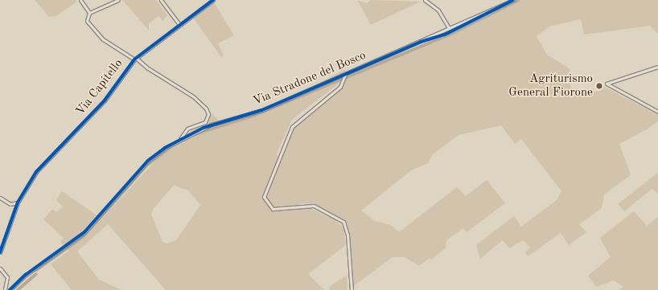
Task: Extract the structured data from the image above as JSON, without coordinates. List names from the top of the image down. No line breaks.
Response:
{"streets":{"street":["Via Stradone del Bosco","Via Capitello"]},"places":["Agriturismo General Fiorone"]}
